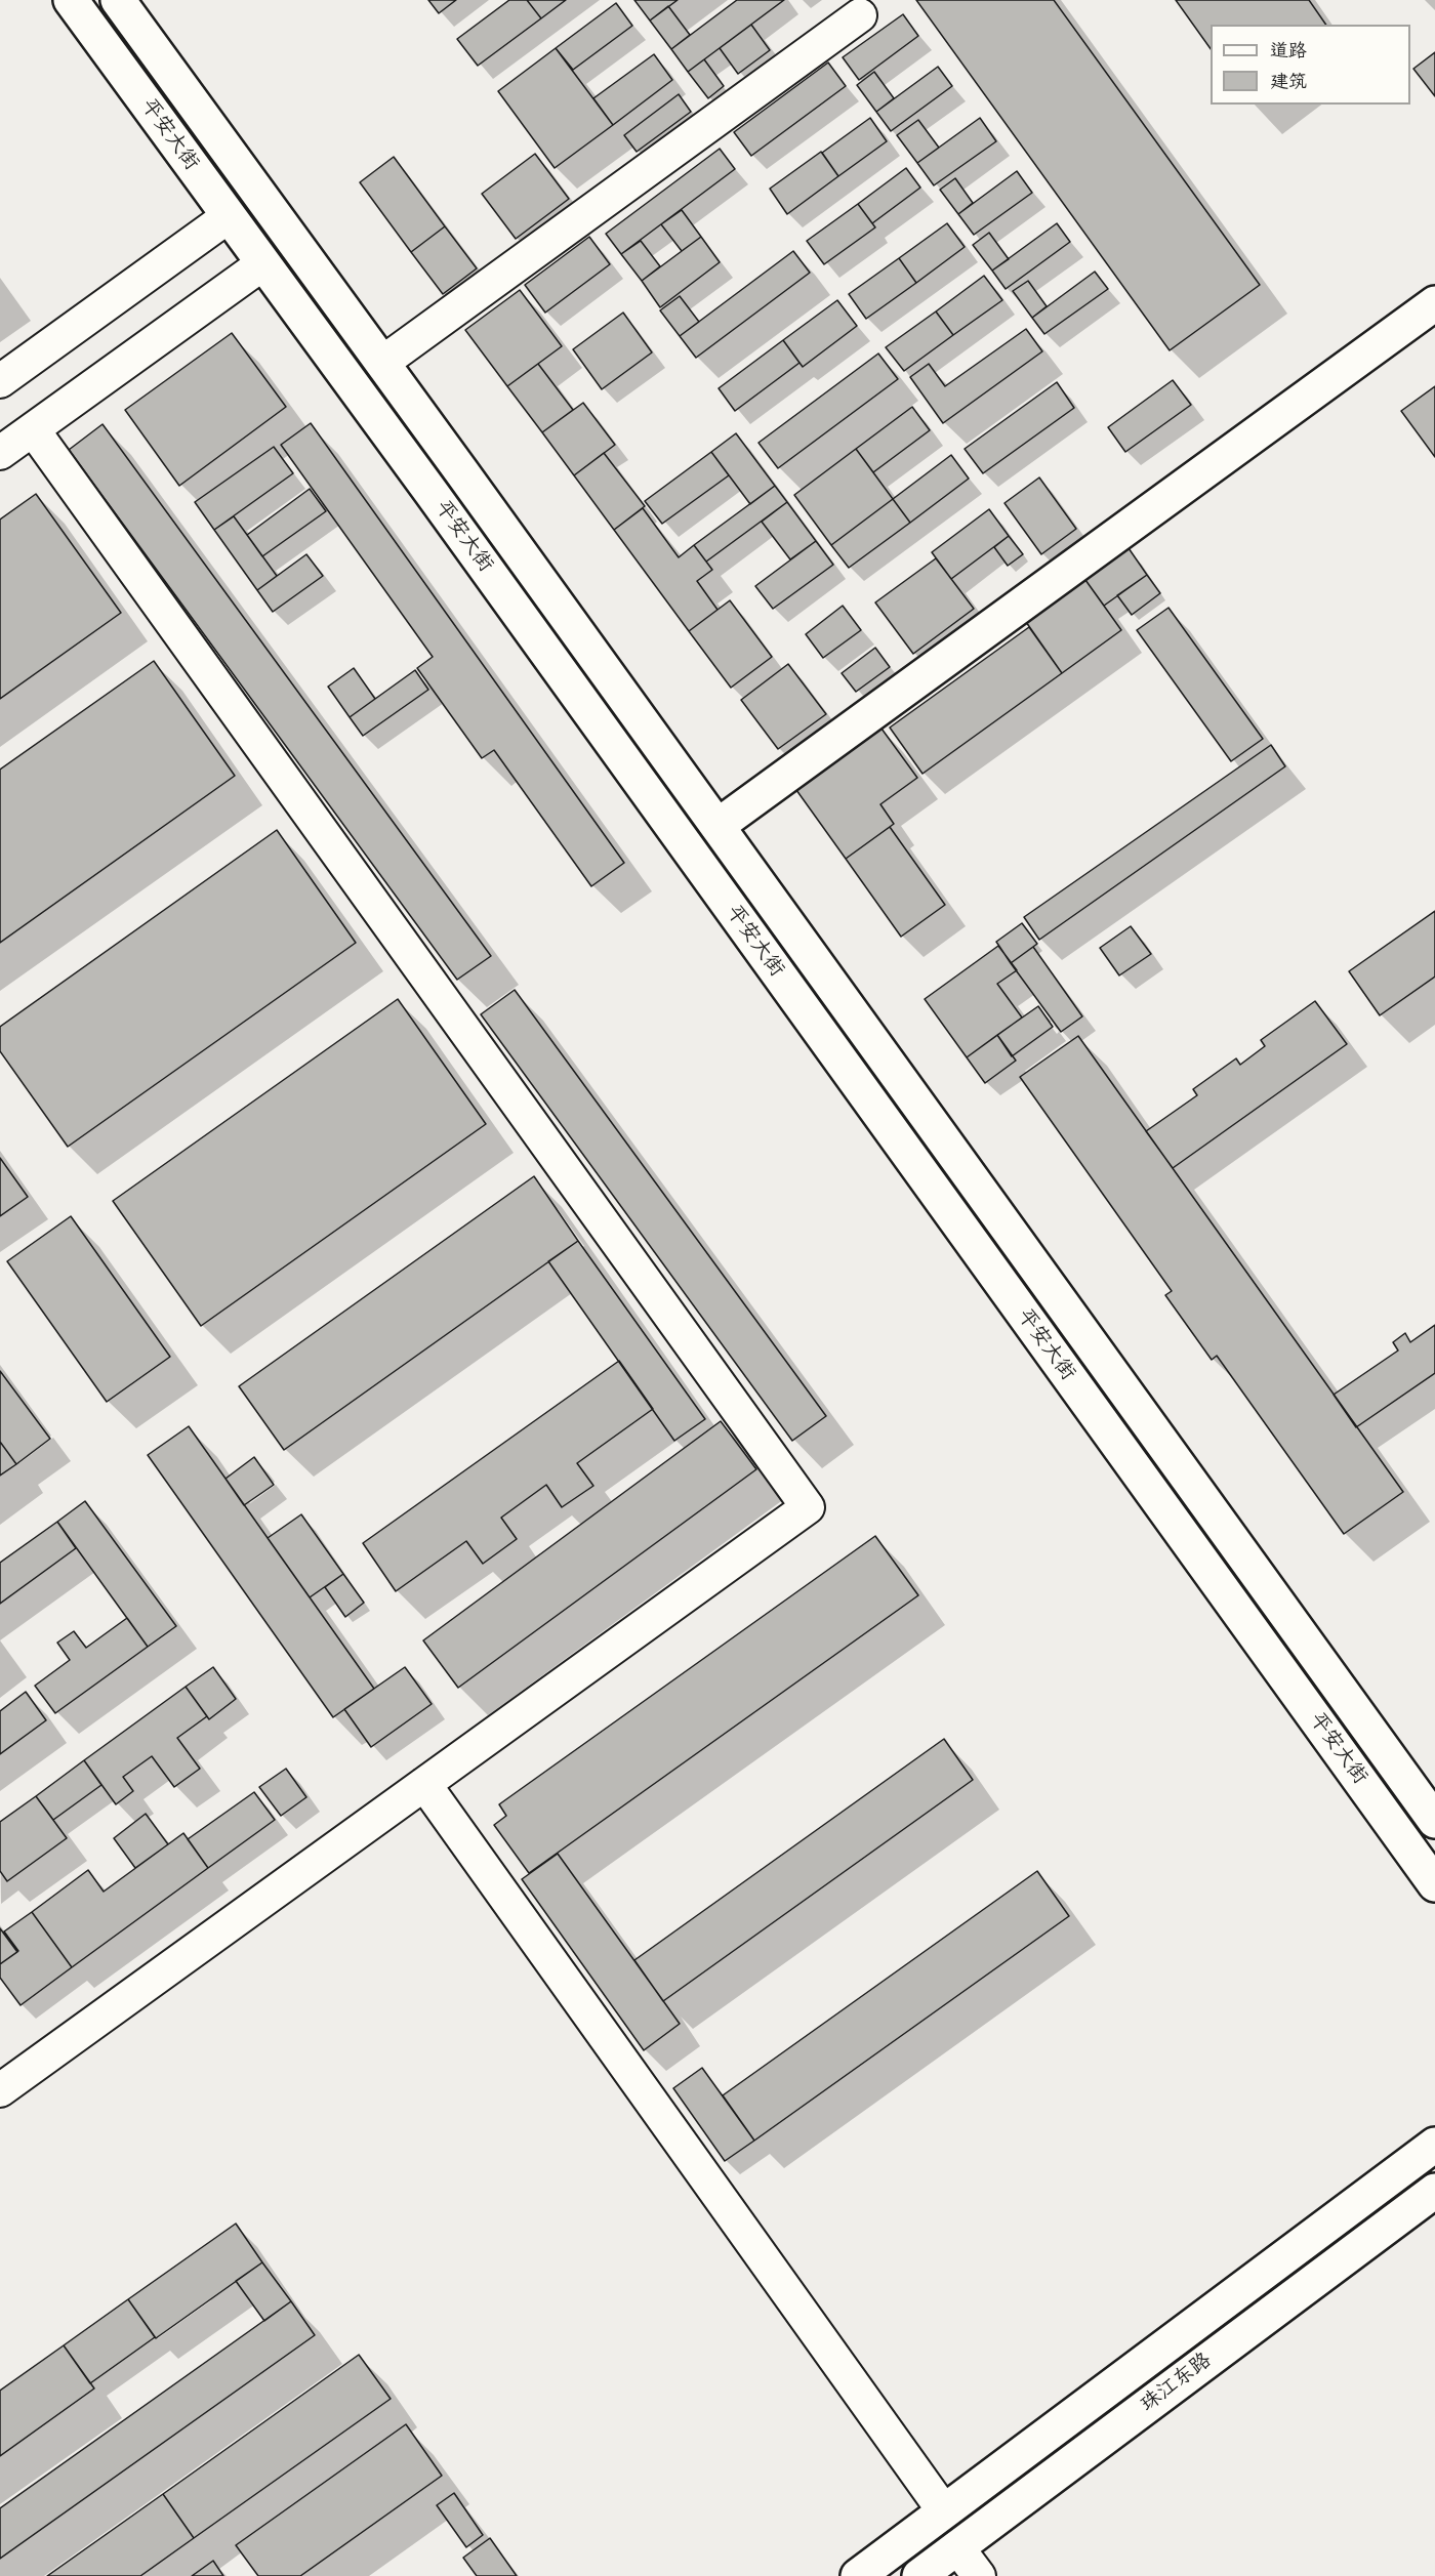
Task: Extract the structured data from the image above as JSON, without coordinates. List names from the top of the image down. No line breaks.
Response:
{"streets":{"main road":["平安大街","珠江东路"]},"legend":["道路","建筑"]}
